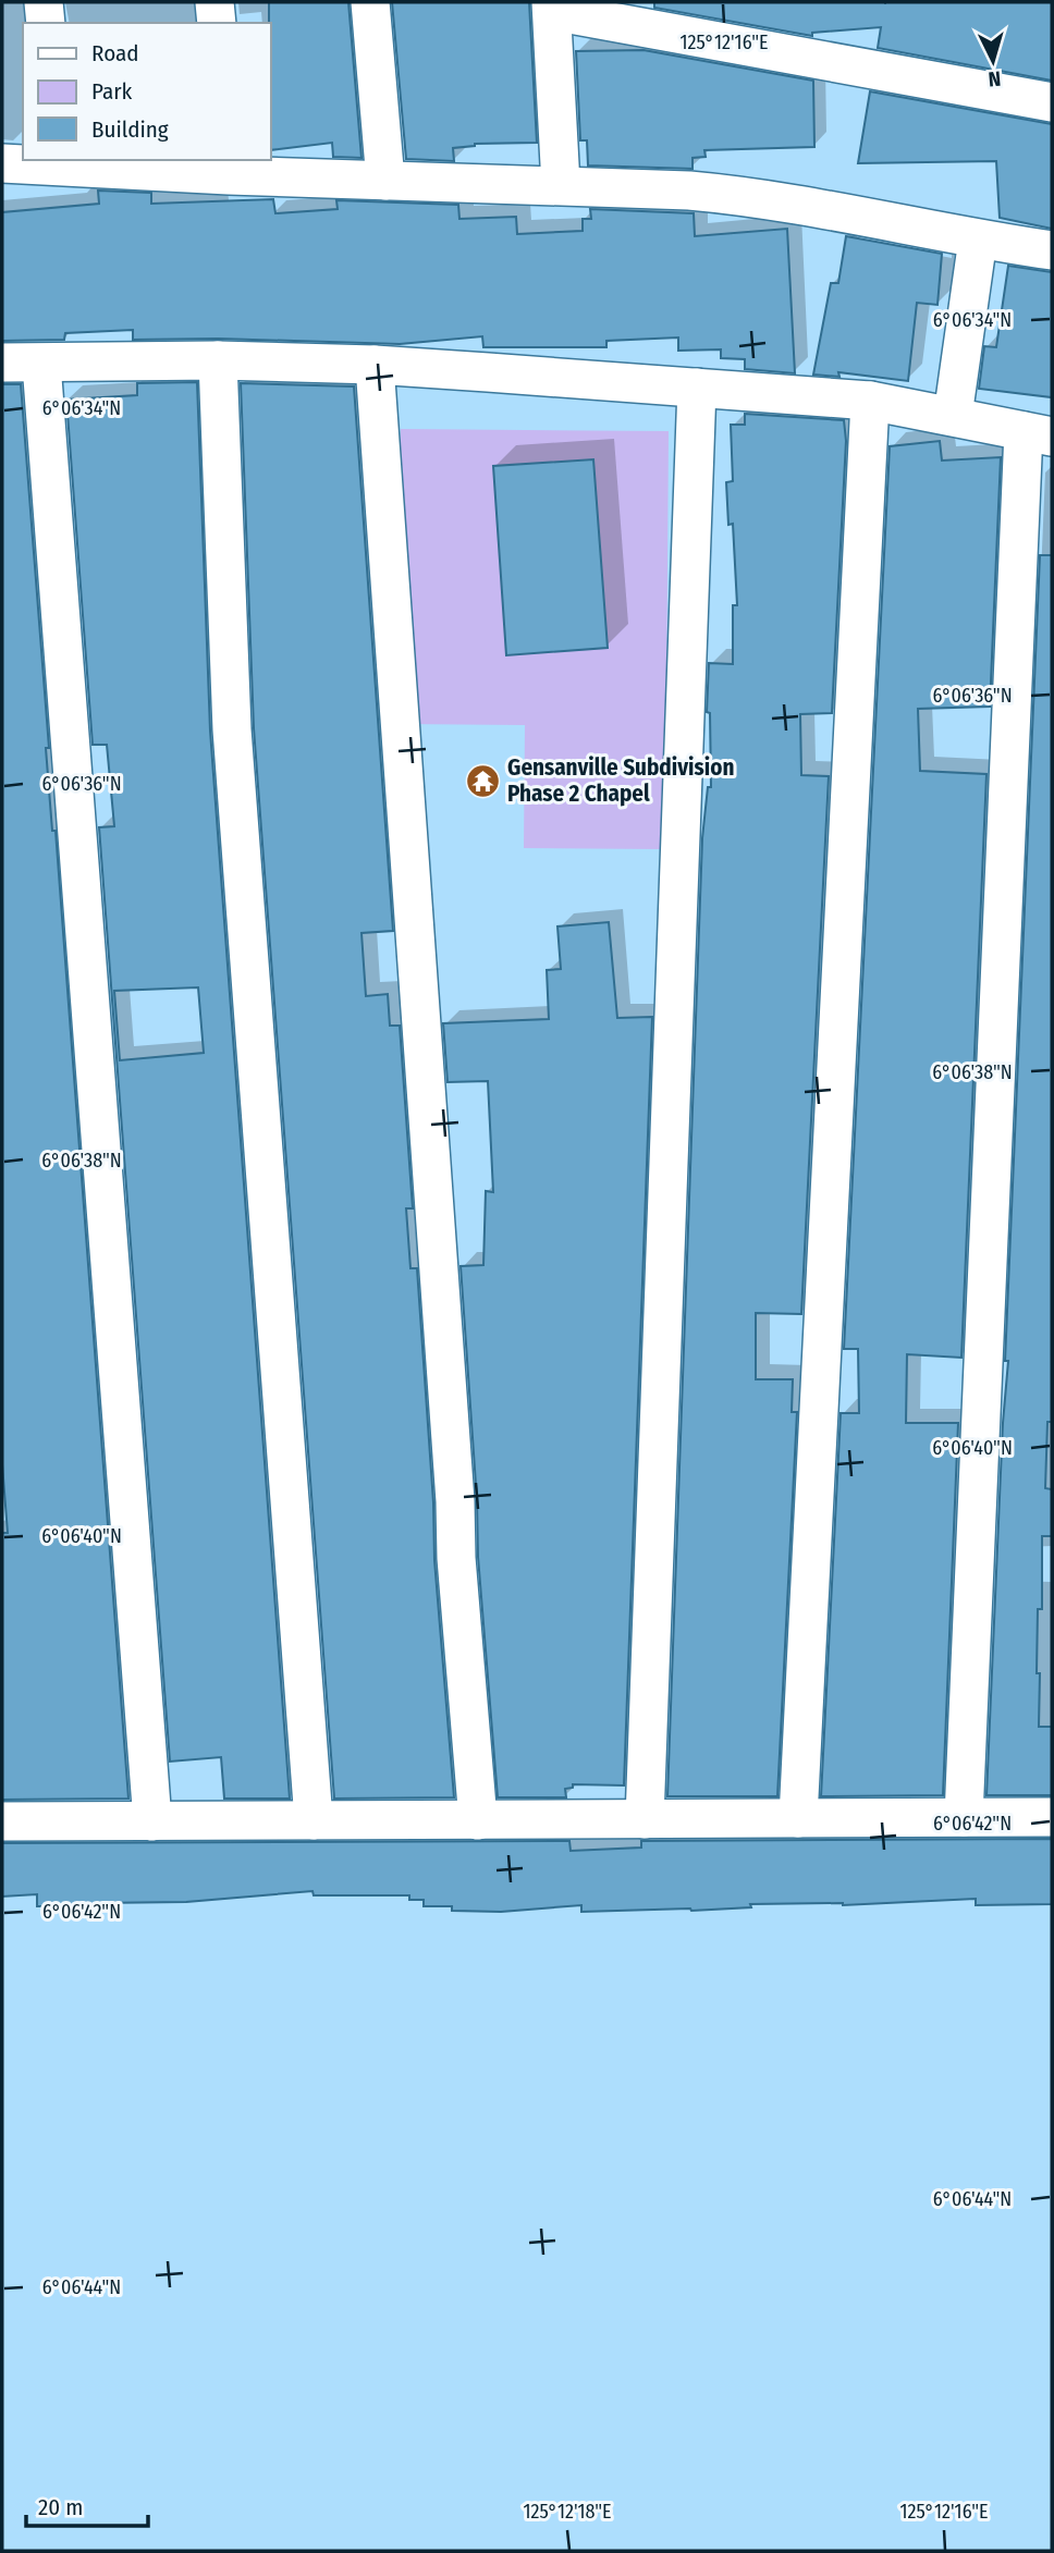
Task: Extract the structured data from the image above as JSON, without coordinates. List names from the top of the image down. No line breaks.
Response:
{"places":{"temple":["Gensanville Subdivision Phase 2 Chapel"]},"legend":["Road","Park","Building"],"scale_bar":"20 m","north":"bottom","coordinates":["125°12'16\"E","6°06'34\"N","6°06'36\"N","6°06'38\"N","6°06'40\"N","6°06'42\"N","6°06'44\"N","125°12'18\"E"]}
